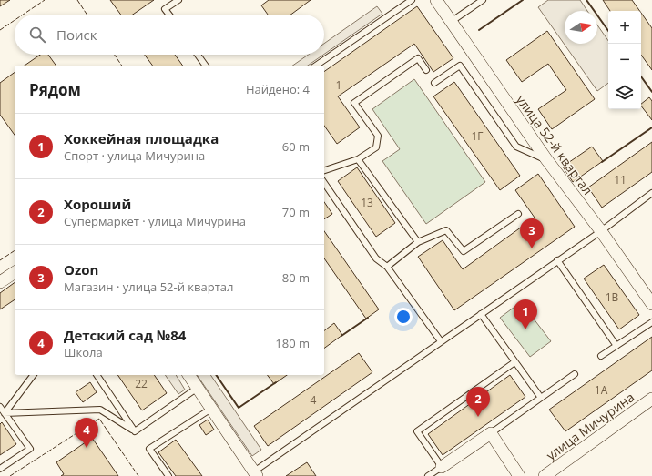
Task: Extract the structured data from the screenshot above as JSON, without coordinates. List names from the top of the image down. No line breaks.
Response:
{"streets":{"street":["улица 52-й квартал","улица Мичурина"]},"house_numbers":["1","1Г","11","13","1В","22","1А","4"],"north":"right","page":{"map_buttons":["+","−"],"search":"Поиск","heading":["Рядом","Найдено: 4"],"list":[{"mark":"1","name":"Хоккейная площадка","note":"Спорт · улица Мичурина","value":"60 m"},{"mark":"2","name":"Хороший","note":"Супермаркет · улица Мичурина","value":"70 m"},{"mark":"3","name":"Ozon","note":"Магазин · улица 52-й квартал","value":"80 m"},{"mark":"4","name":"Детский сад №84","note":"Школа","value":"180 m"}],"pins":["3","1","2","4"]}}
